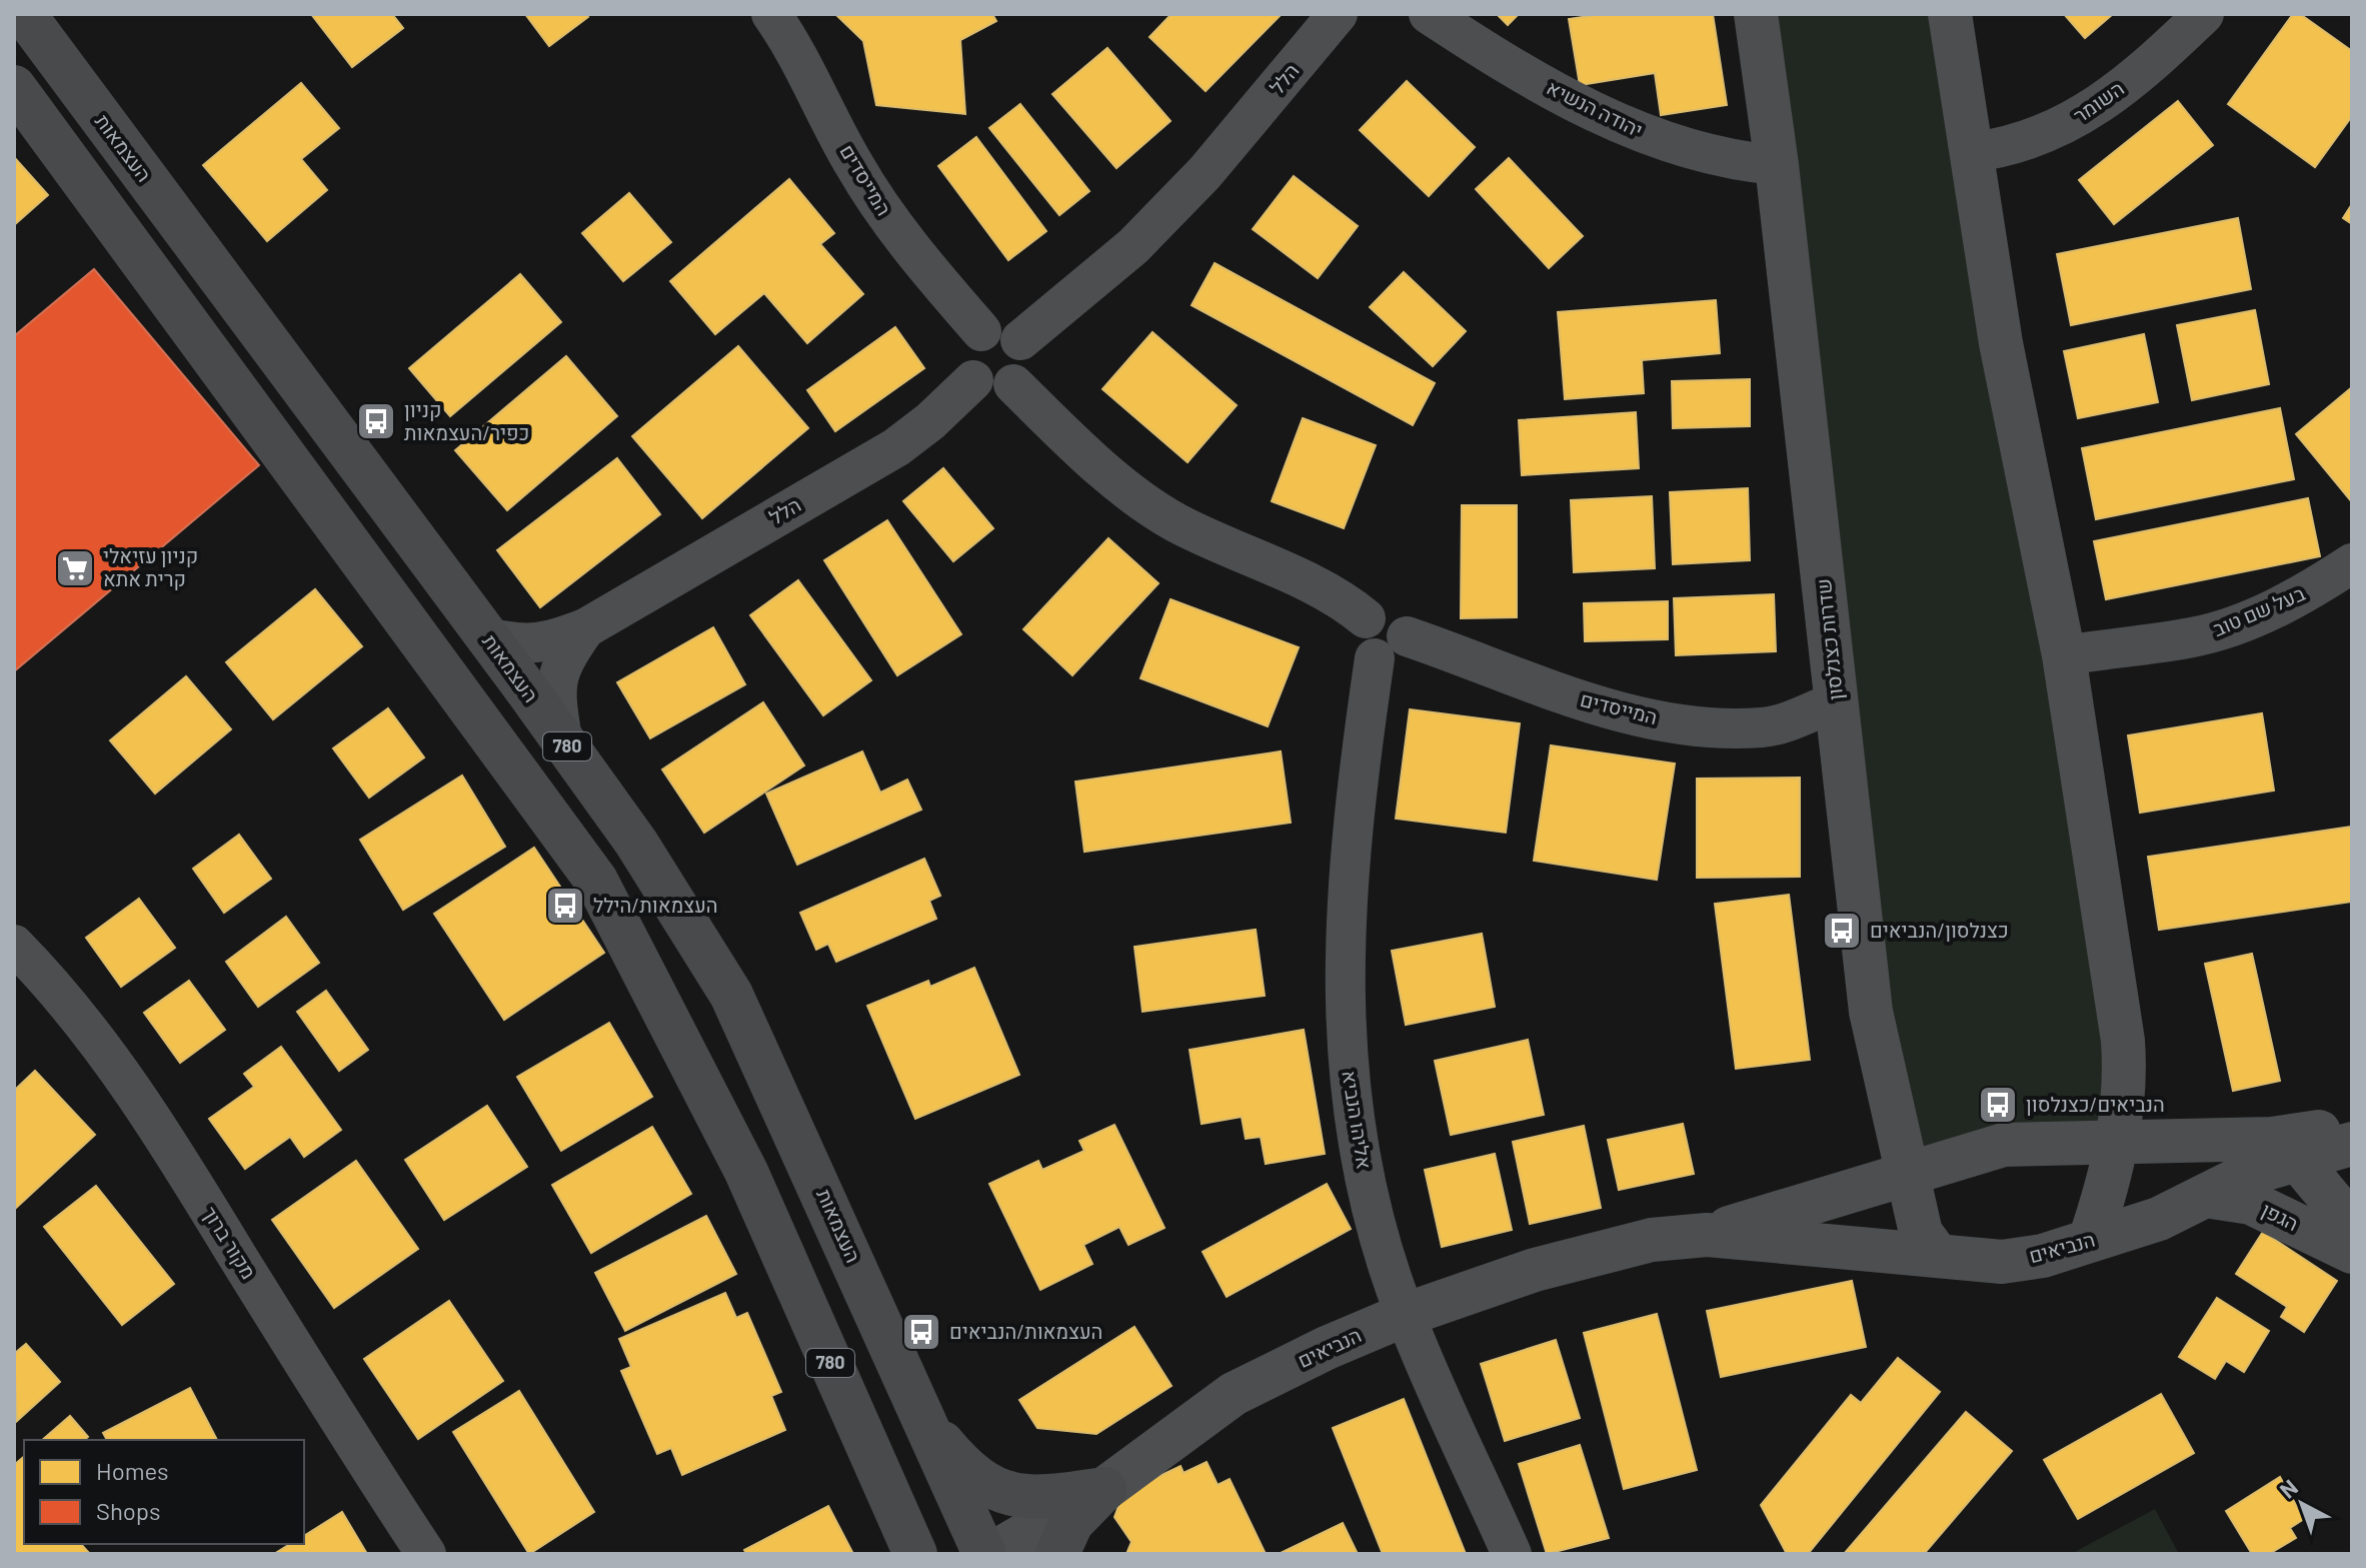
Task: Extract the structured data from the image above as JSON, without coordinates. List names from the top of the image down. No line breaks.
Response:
{"streets":{"main road":["העצמאות","780"],"street":["הלל","השומר","יהודה הנשיא","המייסדים","בעל שם טוב","שדרות כצנלסון","אליהו הנביא","הגפן","מקור ברוך","הנביאים"]},"crossings":[["הלל","העצמאות"],["הלל","המייסדים"],["יהודה הנשיא","שדרות כצנלסון"],["המייסדים","שדרות כצנלסון"],["המייסדים","אליהו הנביא"],["שדרות כצנלסון","הנביאים"],["אליהו הנביא","הנביאים"],["הגפן","הנביאים"]],"places":{"bus stop":["קניון כפיר/העצמאות","העצמאות/הילל","כצנלסון/הנביאים","הנביאים/כצנלסון","העצמאות/הנביאים"],"supermarket":["קניון עזיאלי קרית אתא"]},"legend":["Homes","Shops"],"north":"top left"}
